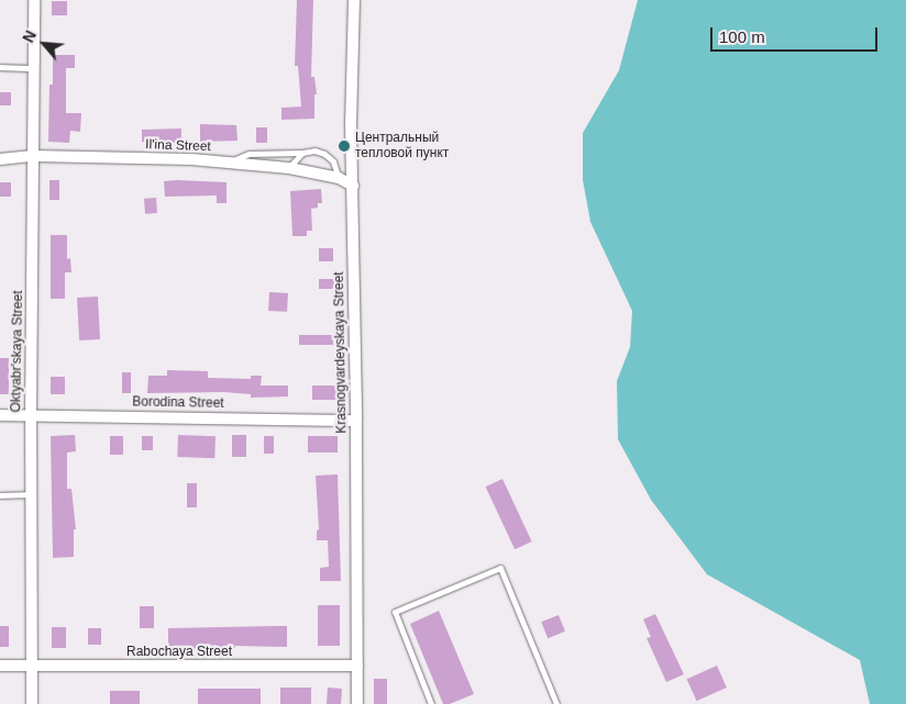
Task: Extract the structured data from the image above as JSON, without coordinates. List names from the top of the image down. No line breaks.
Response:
{"streets":{"street":["Il'ina Street","Oktyabr'skaya Street","Krasnogvardeyskaya Street","Borodina Street","Rabochaya Street"]},"crossings":[["Il'ina Street","Oktyabr'skaya Street"],["Il'ina Street","Krasnogvardeyskaya Street"],["Oktyabr'skaya Street","Borodina Street"],["Oktyabr'skaya Street","Rabochaya Street"],["Krasnogvardeyskaya Street","Borodina Street"],["Krasnogvardeyskaya Street","Rabochaya Street"]],"places":["Центральный тепловой пункт"],"scale_bar":"100 m","north":"top left"}
